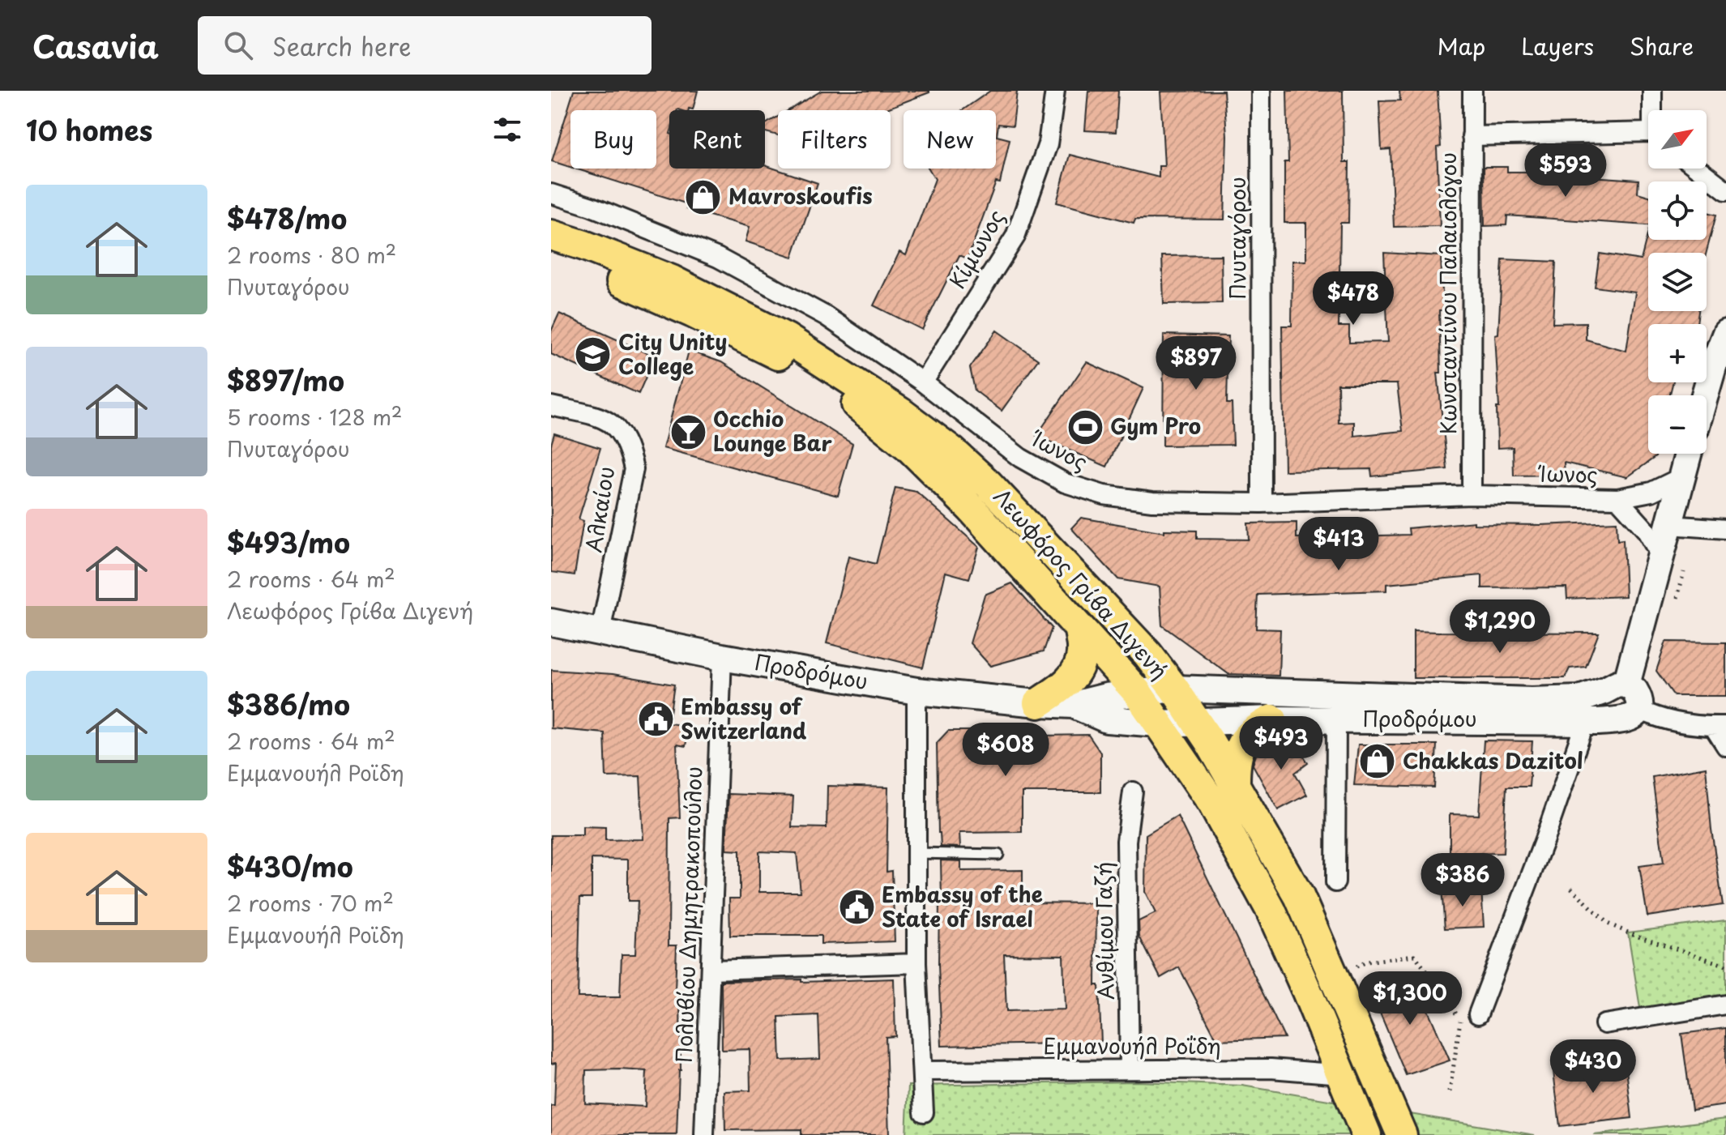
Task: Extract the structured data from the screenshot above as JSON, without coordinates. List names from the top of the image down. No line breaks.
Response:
{"streets":{"main road":["Λεωφόρος Γρίβα Διγενή"],"street":["Πνυταγόρου","Κίμωνος","Κωνσταντίνου Παλαιολόγου","Ίωνος","Αλκαίου","Προδρόμου","Πολυβίου Δημητρακοπούλου","Ανθίμου Γαζή","Εμμανουήλ Ροΐδη"]},"crossings":[["Πνυταγόρου","Ίωνος"],["Κίμωνος","Ίωνος"],["Κωνσταντίνου Παλαιολόγου","Ίωνος"],["Αλκαίου","Προδρόμου"],["Λεωφόρος Γρίβα Διγενή","Προδρόμου"],["Λεωφόρος Γρίβα Διγενή","Εμμανουήλ Ροΐδη"],["Προδρόμου","Πολυβίου Δημητρακοπούλου"],["Ανθίμου Γαζή","Εμμανουήλ Ροΐδη"]],"places":{"shop":["Mavroskoufis","Chakkas Dazitol"],"school or university":["City Unity College"],"sports":["Gym Pro"],"bar":["Occhio Lounge Bar"],"public building":["Embassy of Switzerland","Embassy of the State of Israel"]},"north":"top right","page":{"header":"Casavia","search":"Search here","nav":["Map","Layers","Share"],"heading":"10 homes","map_buttons":["+","−"],"chip":["Buy","Rent","Filters","New"],"price":["$593","$478","$897","$413","$1,290","$493","$608","$386","$1,300","$430"],"list":[{"name":"$478/mo","note":"2 rooms · 80 m² · Πνυταγόρου"},{"name":"$897/mo","note":"5 rooms · 128 m² · Πνυταγόρου"},{"name":"$493/mo","note":"2 rooms · 64 m² · Λεωφόρος Γρίβα Διγενή"},{"name":"$386/mo","note":"2 rooms · 64 m² · Εμμανουήλ Ροϊδη"},{"name":"$430/mo","note":"2 rooms · 70 m² · Εμμανουήλ Ροϊδη"}]}}
